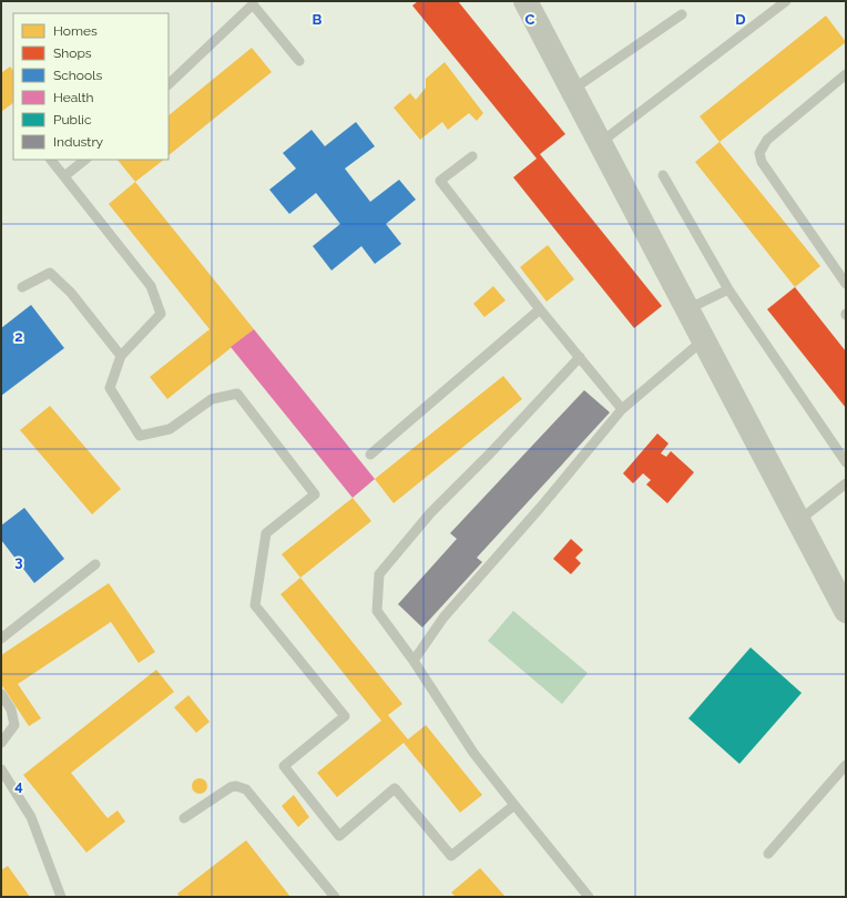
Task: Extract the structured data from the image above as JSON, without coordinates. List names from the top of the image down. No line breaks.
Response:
{"legend":["Homes","Shops","Schools","Health","Public","Industry"],"grid":{"columns":["B","C","D"],"rows":["2","3","4"]}}
